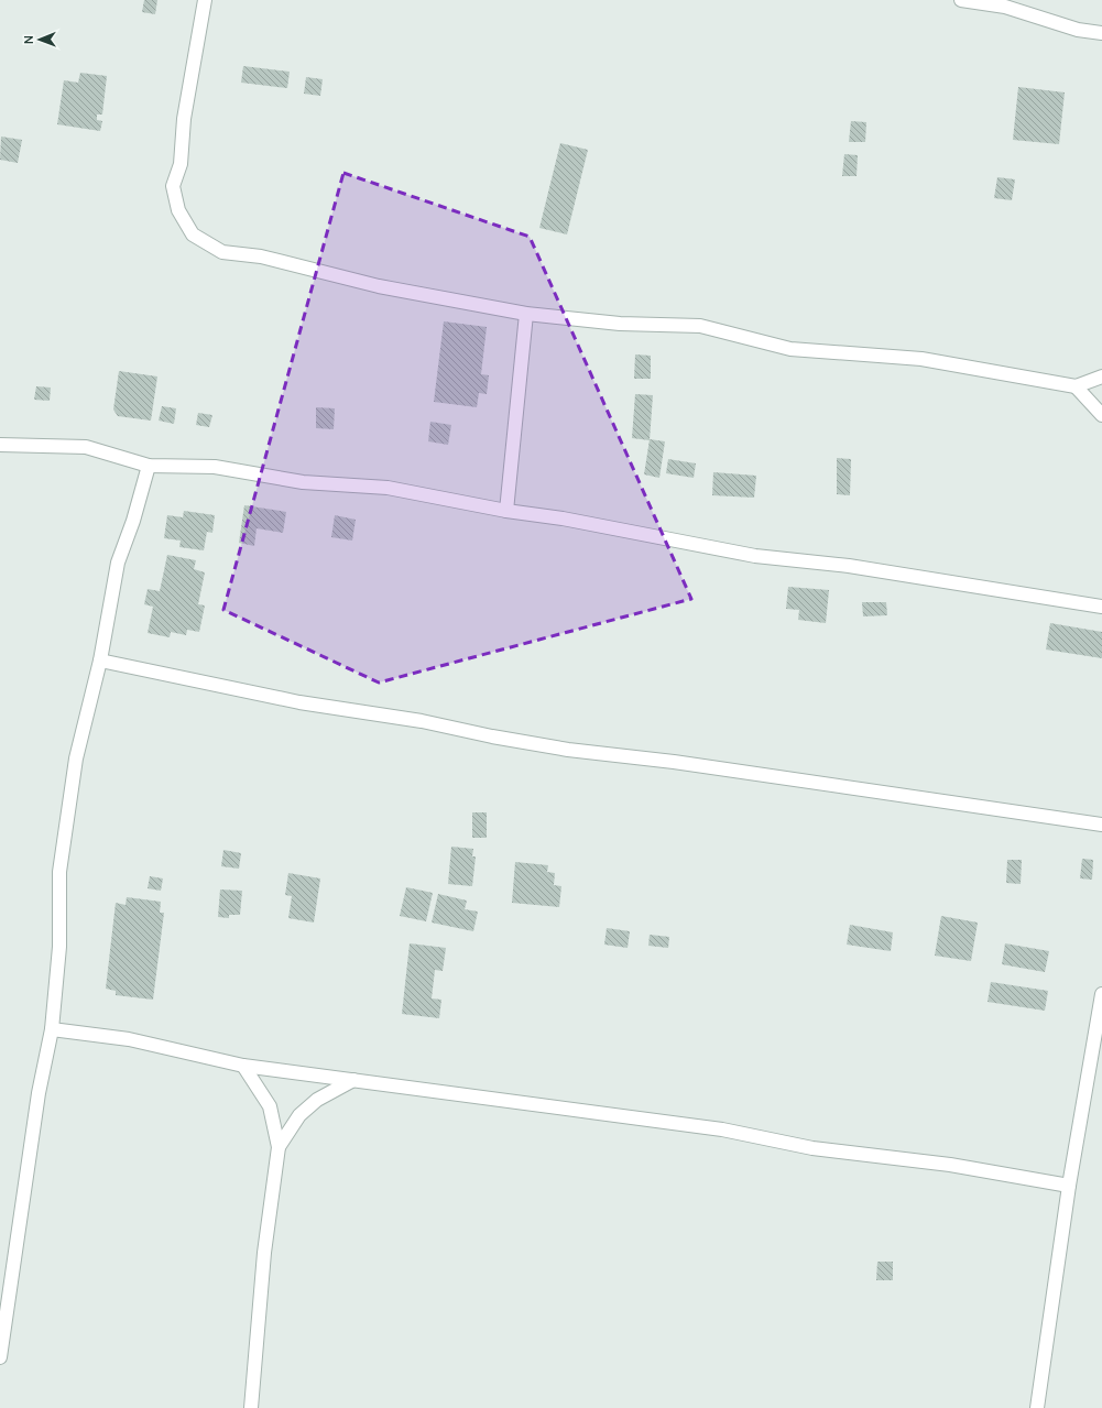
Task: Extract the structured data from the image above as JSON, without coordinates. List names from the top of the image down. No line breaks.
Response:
{"north":"left"}
